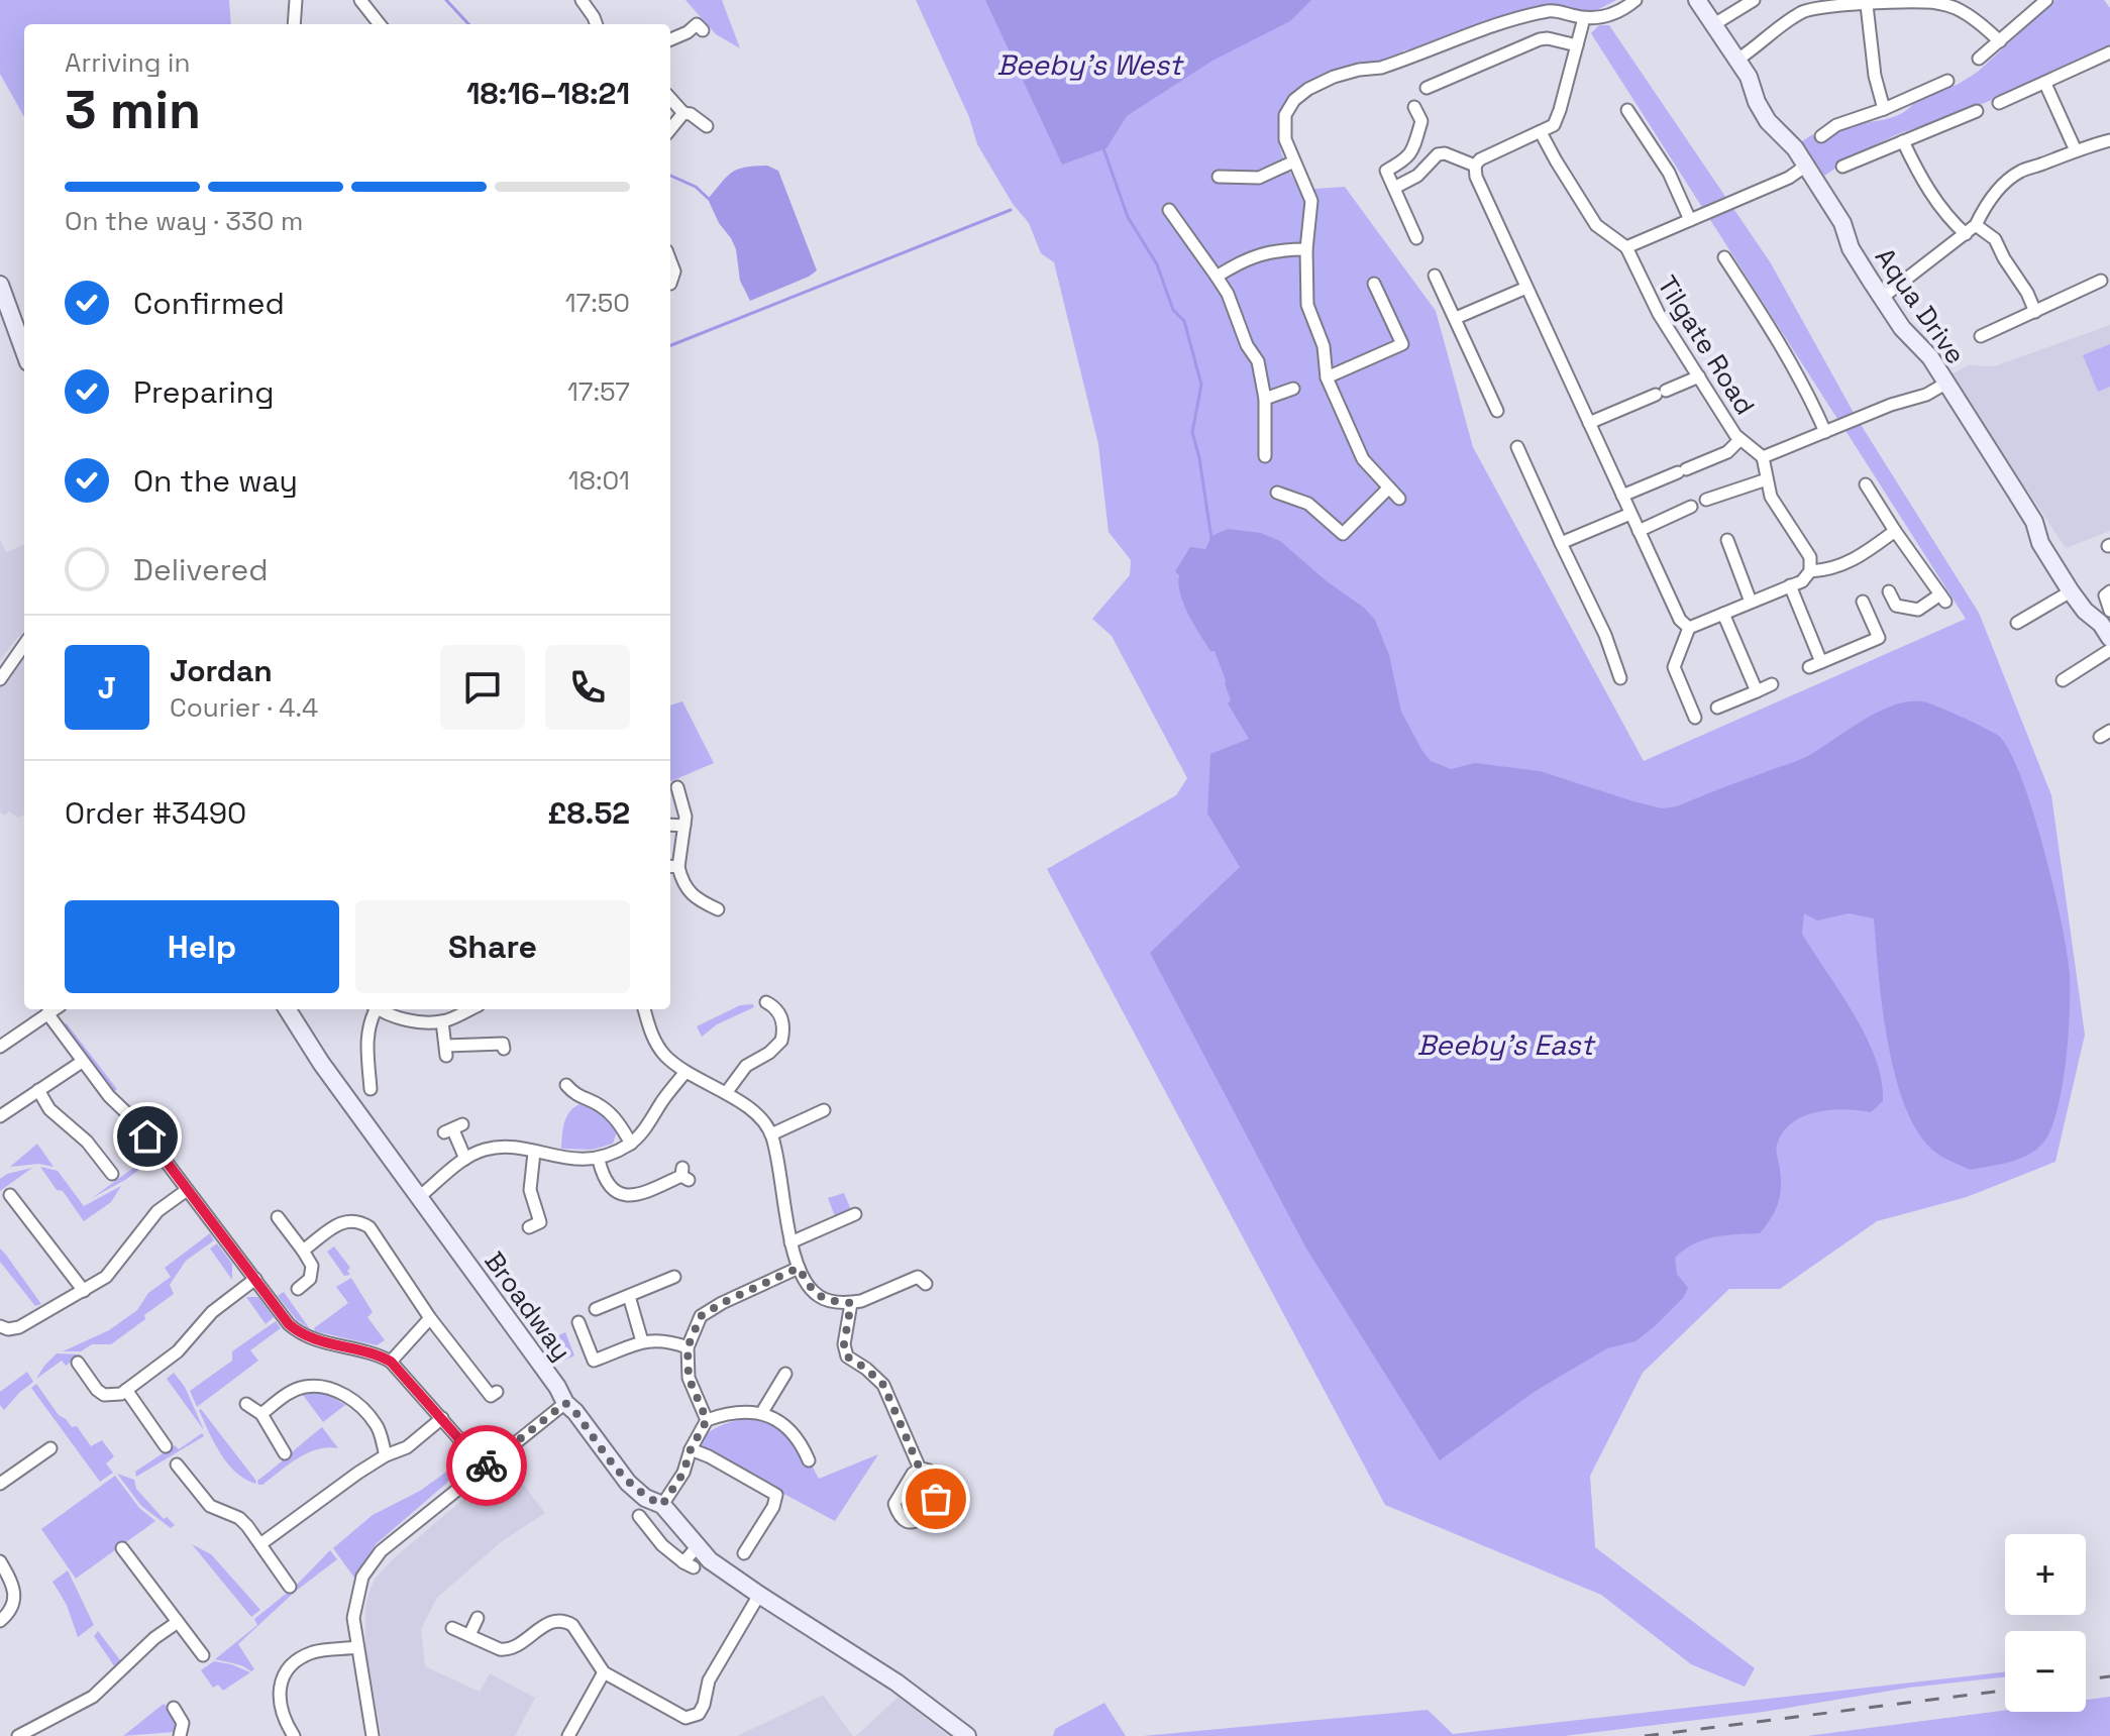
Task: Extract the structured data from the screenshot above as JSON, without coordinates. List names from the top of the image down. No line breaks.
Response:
{"streets":{"main road":["Aqua Drive","Broadway"],"street":["Tilgate Road"]},"water":["Beeby's West","Beeby's East"],"page":{"heading":["3 min","Arriving in","18:16–18:21"],"panel":["Jordan","Courier · 4.4","Order #3490","£8.52"],"bar":"On the way · 330 m","list":[["Confirmed","17:50"],["Preparing","17:57"],["On the way","18:01"],"Delivered"],"round":"J","buttons":["Help","Share"],"map_buttons":["+","−"]}}
